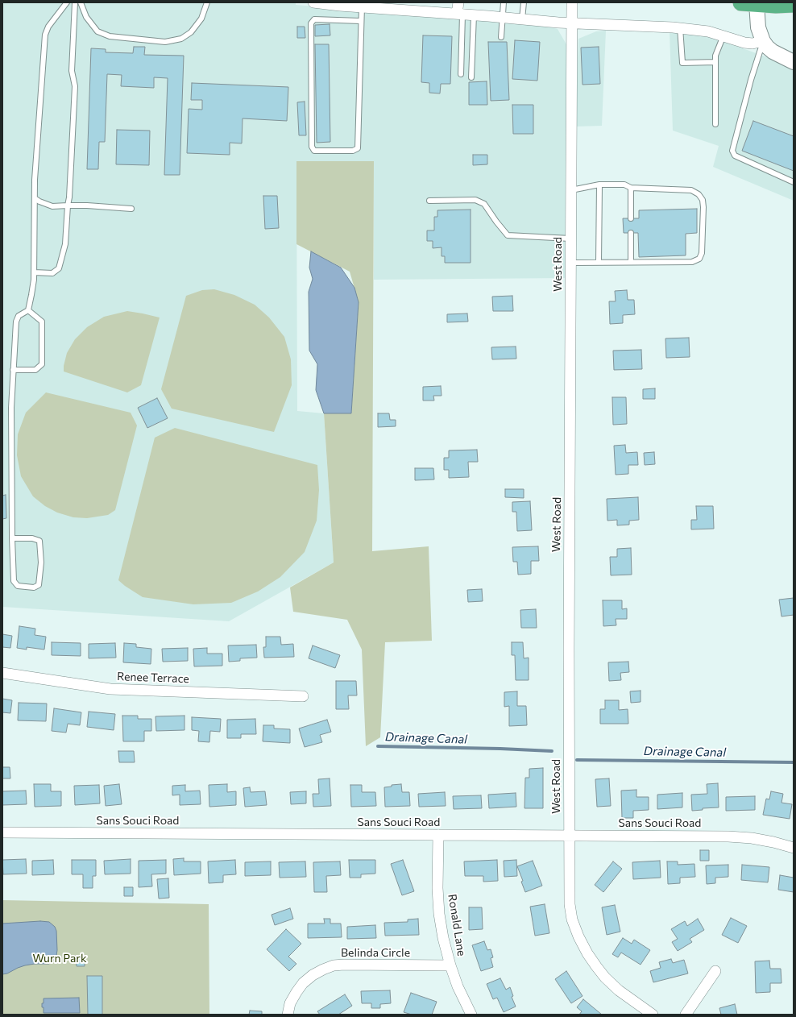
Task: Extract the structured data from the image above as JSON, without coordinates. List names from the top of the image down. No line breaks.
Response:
{"streets":{"street":["West Road","Renee Terrace","Sans Souci Road","Ronald Lane","Belinda Circle"]},"crossings":[["West Road","Sans Souci Road"],["Sans Souci Road","Ronald Lane"],["Ronald Lane","Belinda Circle"]],"water":["Drainage Canal"],"parks":["Wurn Park"]}
